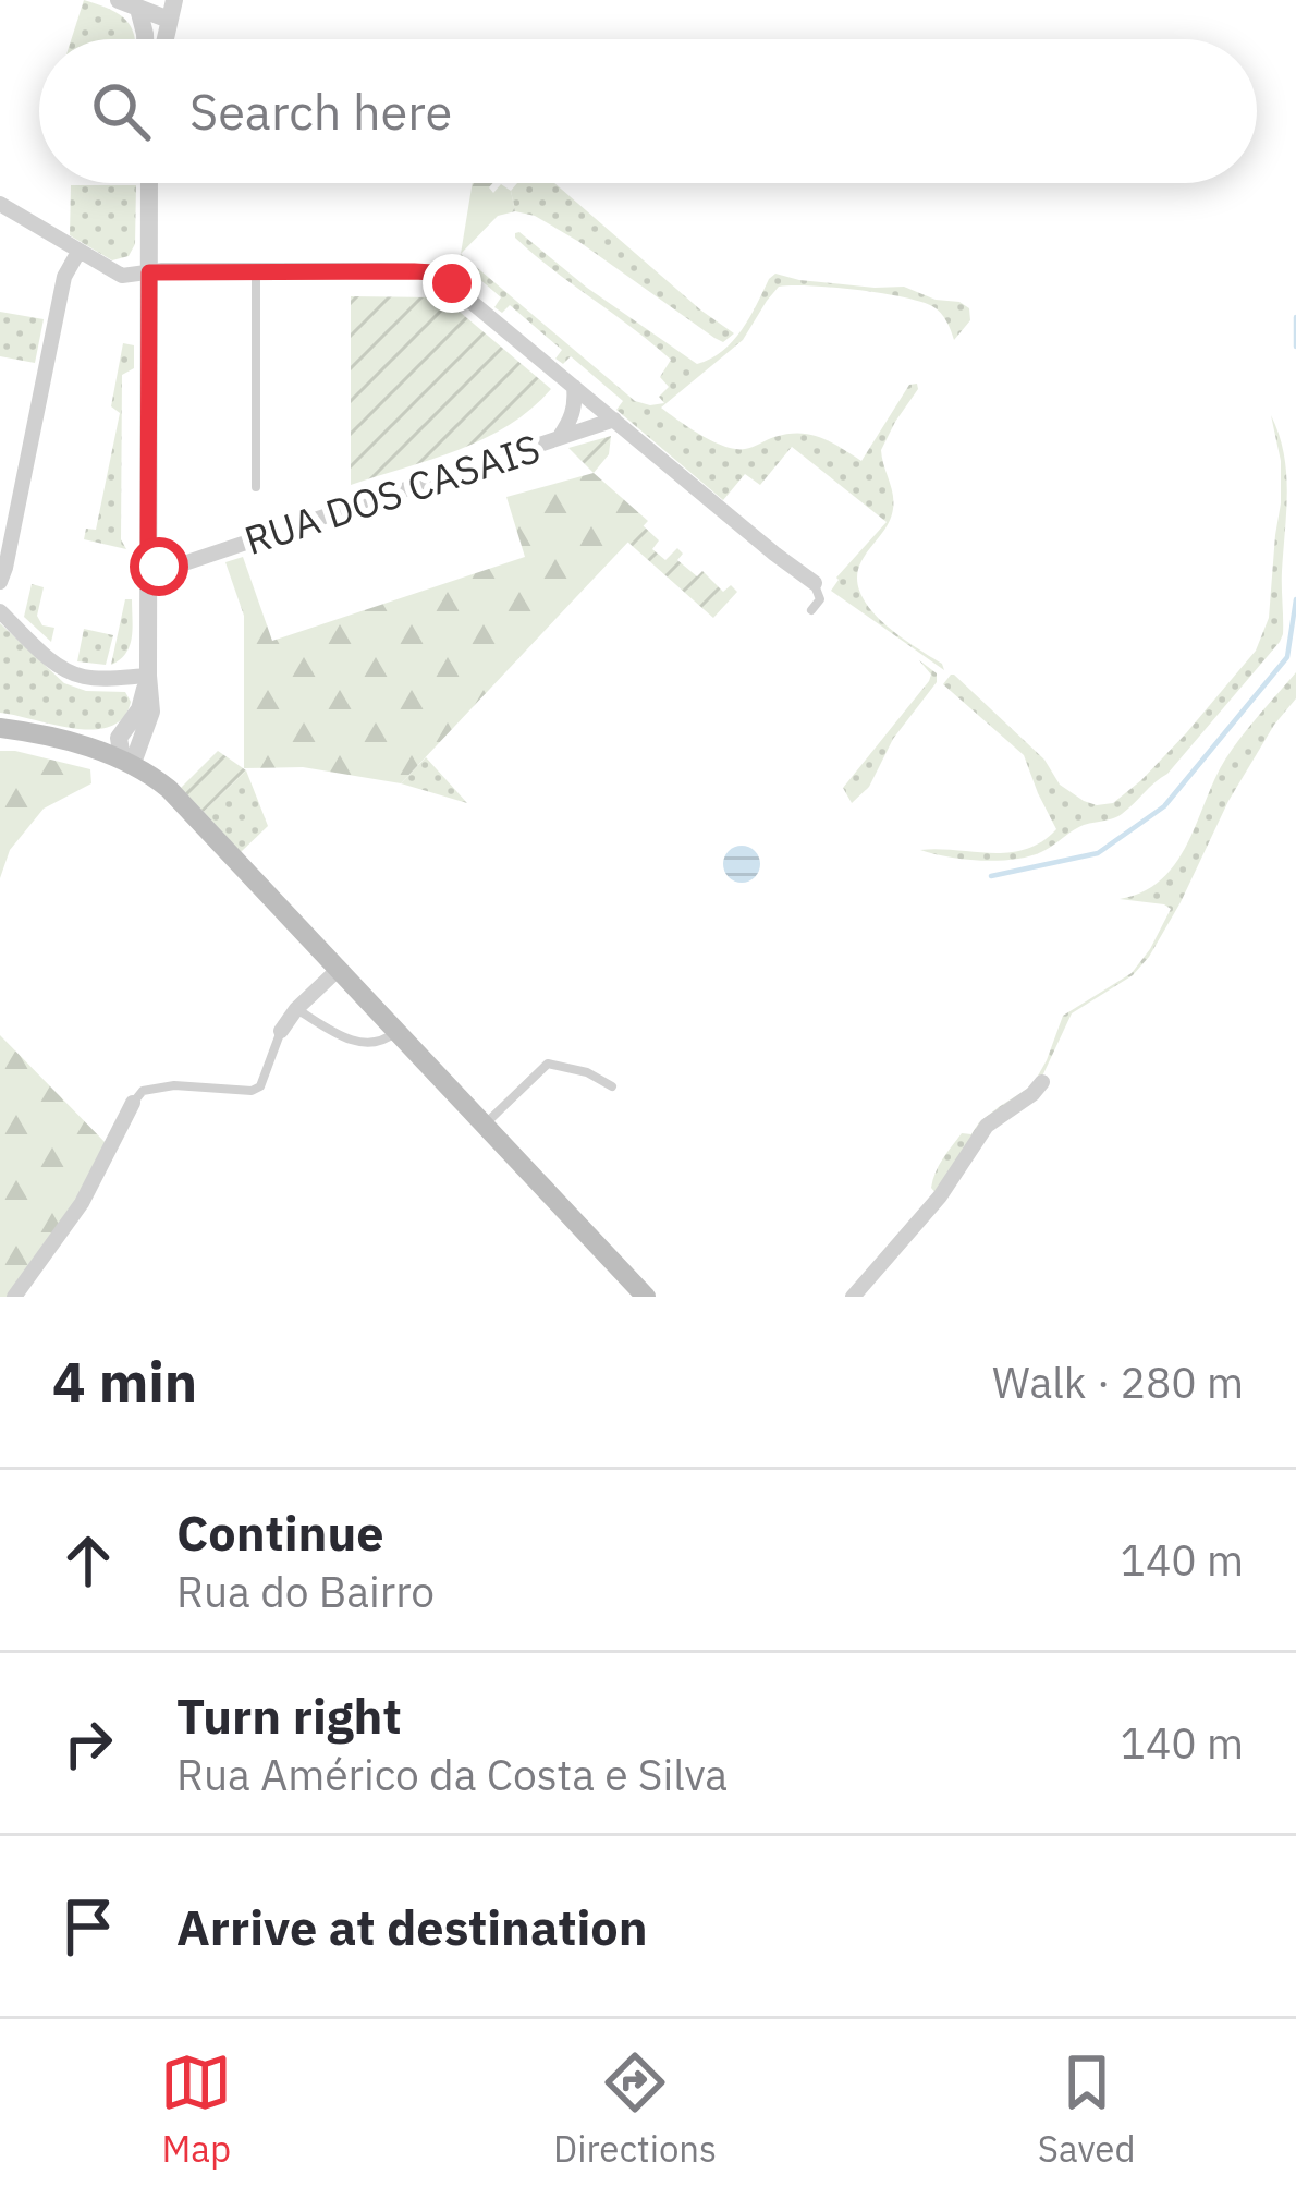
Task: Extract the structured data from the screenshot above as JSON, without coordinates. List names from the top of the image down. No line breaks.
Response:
{"streets":{"street":["RUA DOS CASAIS"]},"page":{"search":"Search here","heading":["4 min","Walk · 280 m"],"list":[["Continue","Rua do Bairro","140 m"],["Turn right","Rua Américo da Costa e Silva","140 m"],"Arrive at destination"],"nav":["Map","Directions","Saved"]}}
